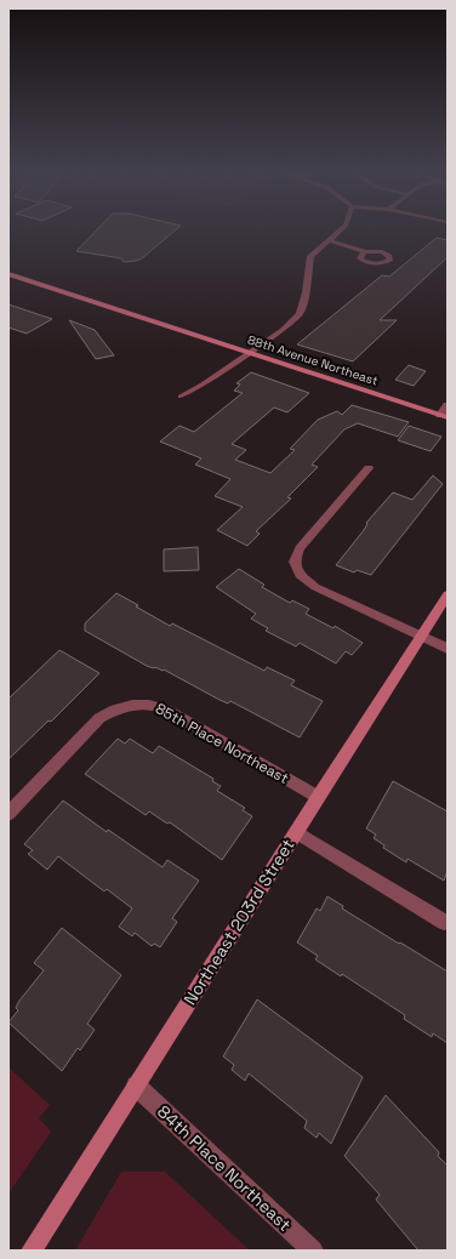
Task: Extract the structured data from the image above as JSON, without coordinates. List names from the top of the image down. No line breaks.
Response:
{"streets":{"street":["88th Avenue Northeast","85th Place Northeast","Northeast 203rd Street","84th Place Northeast"]},"crossings":[["85th Place Northeast","Northeast 203rd Street"],["Northeast 203rd Street","84th Place Northeast"]]}
